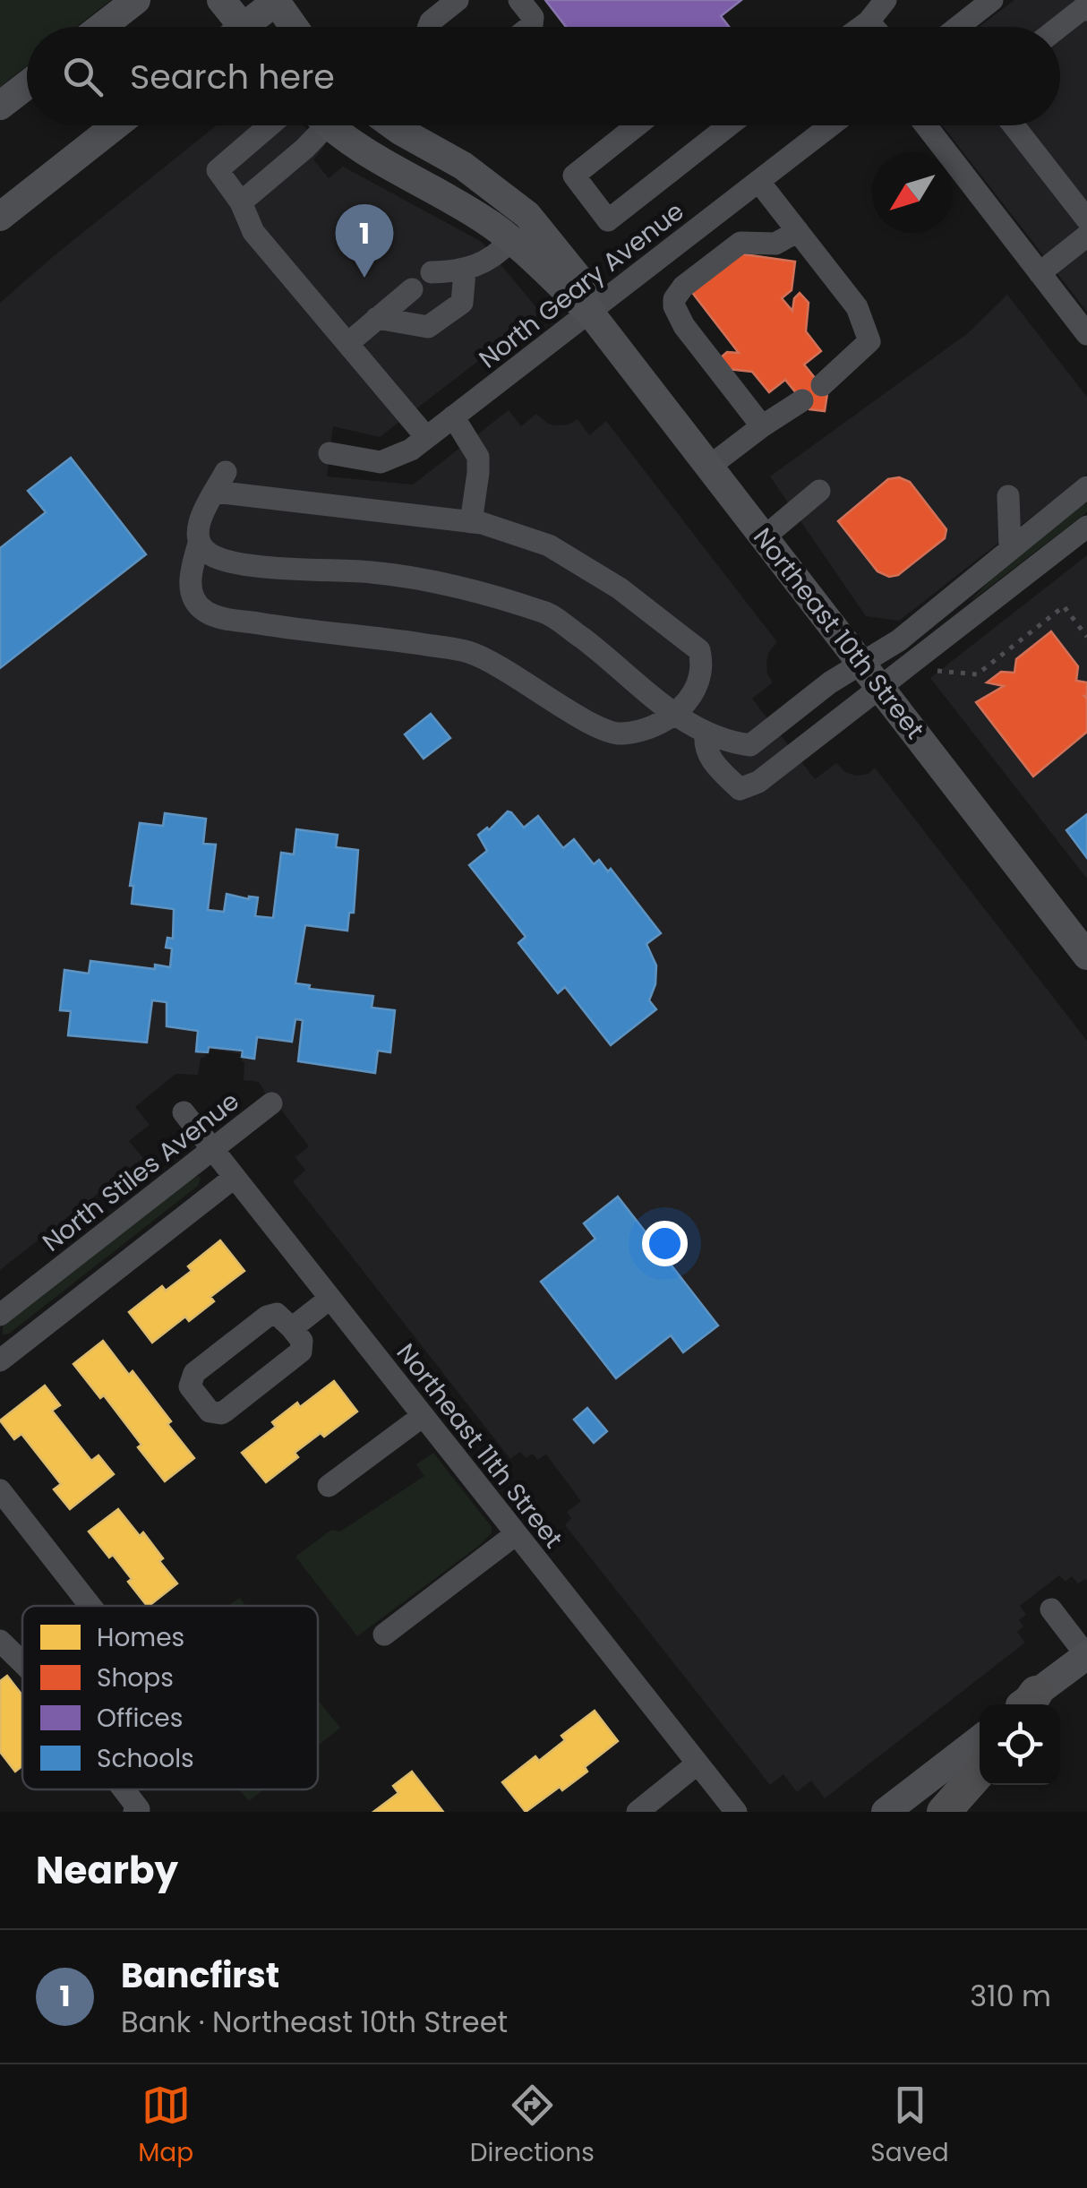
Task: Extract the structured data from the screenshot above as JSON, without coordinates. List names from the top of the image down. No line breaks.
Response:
{"streets":{"main road":["Northeast 10th Street"],"street":["North Geary Avenue","North Stiles Avenue","Northeast 11th Street"]},"crossings":[["North Geary Avenue","Northeast 10th Street"],["North Stiles Avenue","Northeast 11th Street"]],"legend":["Homes","Shops","Offices","Schools"],"north":"bottom left","page":{"search":"Search here","pins":"1","heading":"Nearby","list":[{"mark":"1","name":"Bancfirst","note":"Bank · Northeast 10th Street","value":"310 m"}],"nav":["Map","Directions","Saved"]}}
